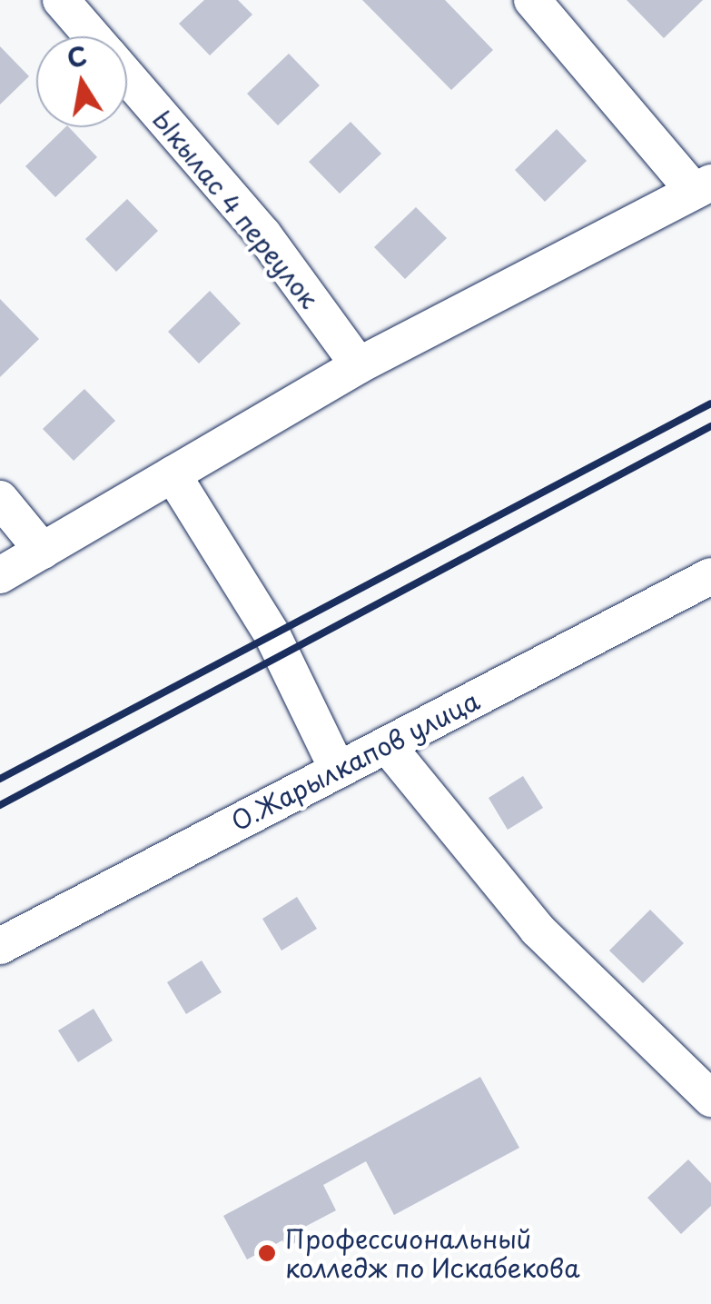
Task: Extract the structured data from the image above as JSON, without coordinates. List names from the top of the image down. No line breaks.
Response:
{"streets":{"street":["Ыкылас 4 переулок","О.Жарылкапов улица"]},"places":["Профессиональный колледж по Искабекова"],"north":"top"}
